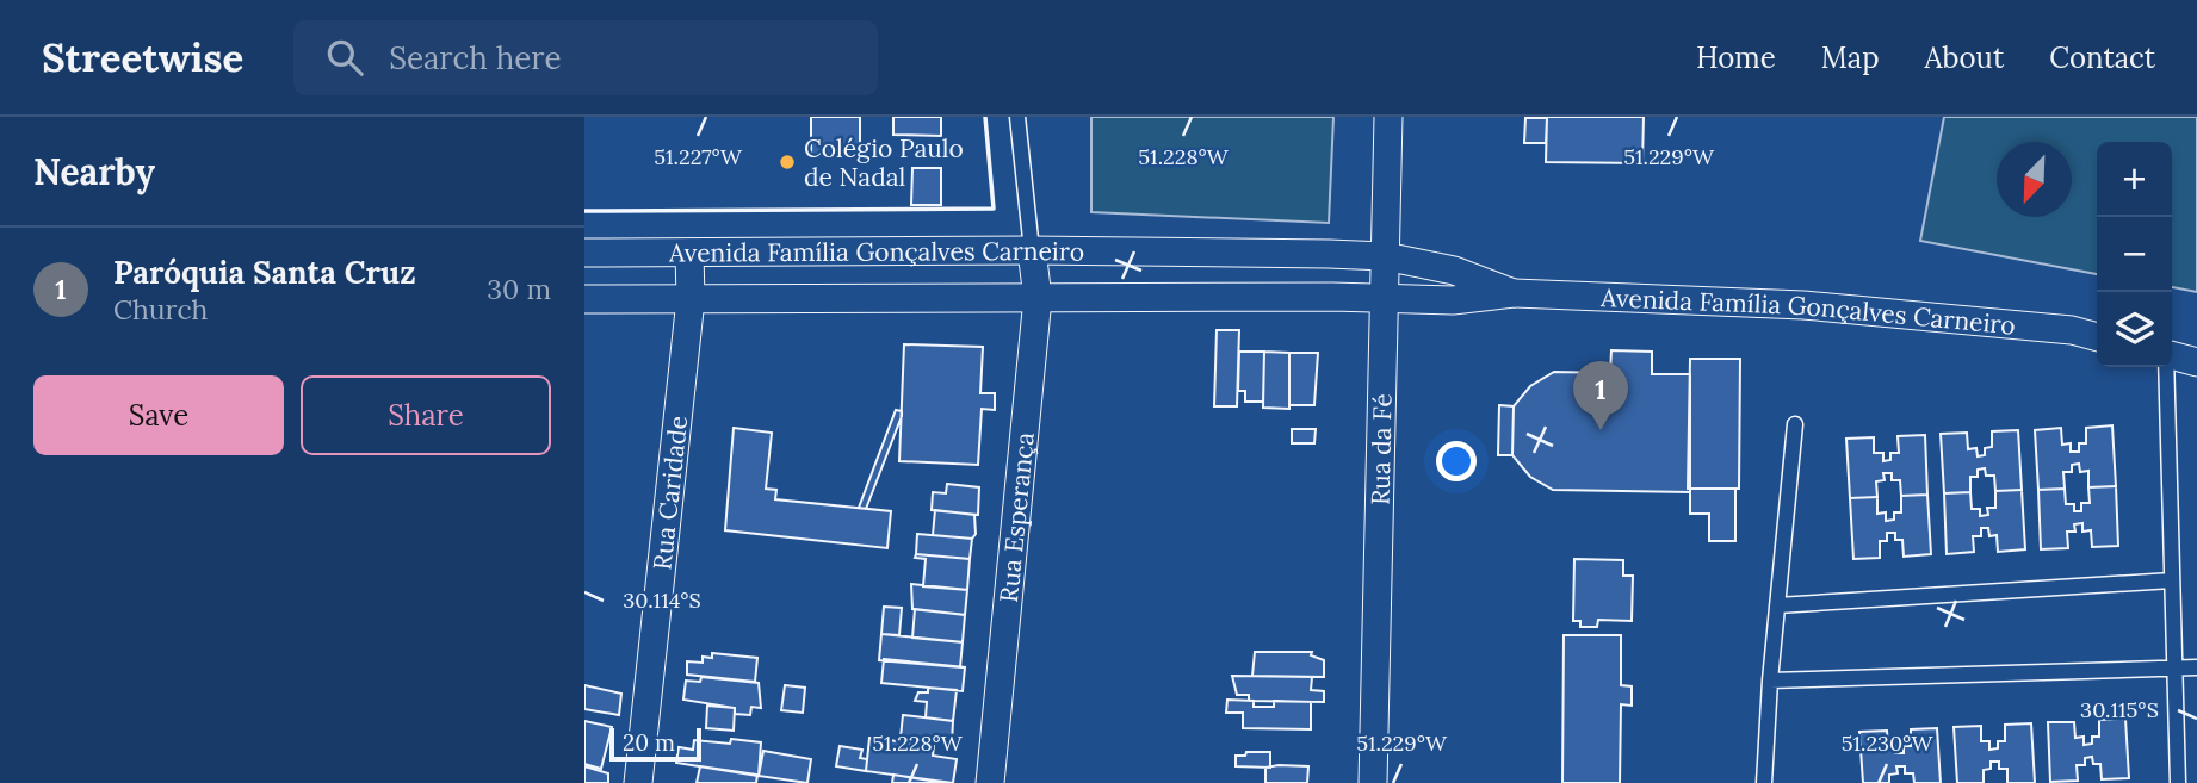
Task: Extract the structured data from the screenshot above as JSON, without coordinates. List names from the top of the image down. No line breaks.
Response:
{"streets":{"street":["Avenida Família Gonçalves Carneiro","Rua da Fé","Rua Caridade","Rua Esperança"]},"crossings":[["Avenida Família Gonçalves Carneiro","Rua da Fé"],["Avenida Família Gonçalves Carneiro","Rua Caridade"],["Avenida Família Gonçalves Carneiro","Rua Esperança"]],"places":["Colégio Paulo de Nadal"],"scale_bar":"20 m","north":"bottom left","page":{"header":"Streetwise","search":"Search here","nav":["Home","Map","About","Contact"],"heading":"Nearby","map_buttons":["+","−"],"list":[{"mark":"1","name":"Paróquia Santa Cruz","note":"Church","value":"30 m"}],"buttons":["Save","Share"],"pins":"1","scale":"20 m"},"coordinates":["51.227°W","51.228°W","51.229°W","30.114°S","30.115°S","51.230°W"]}
